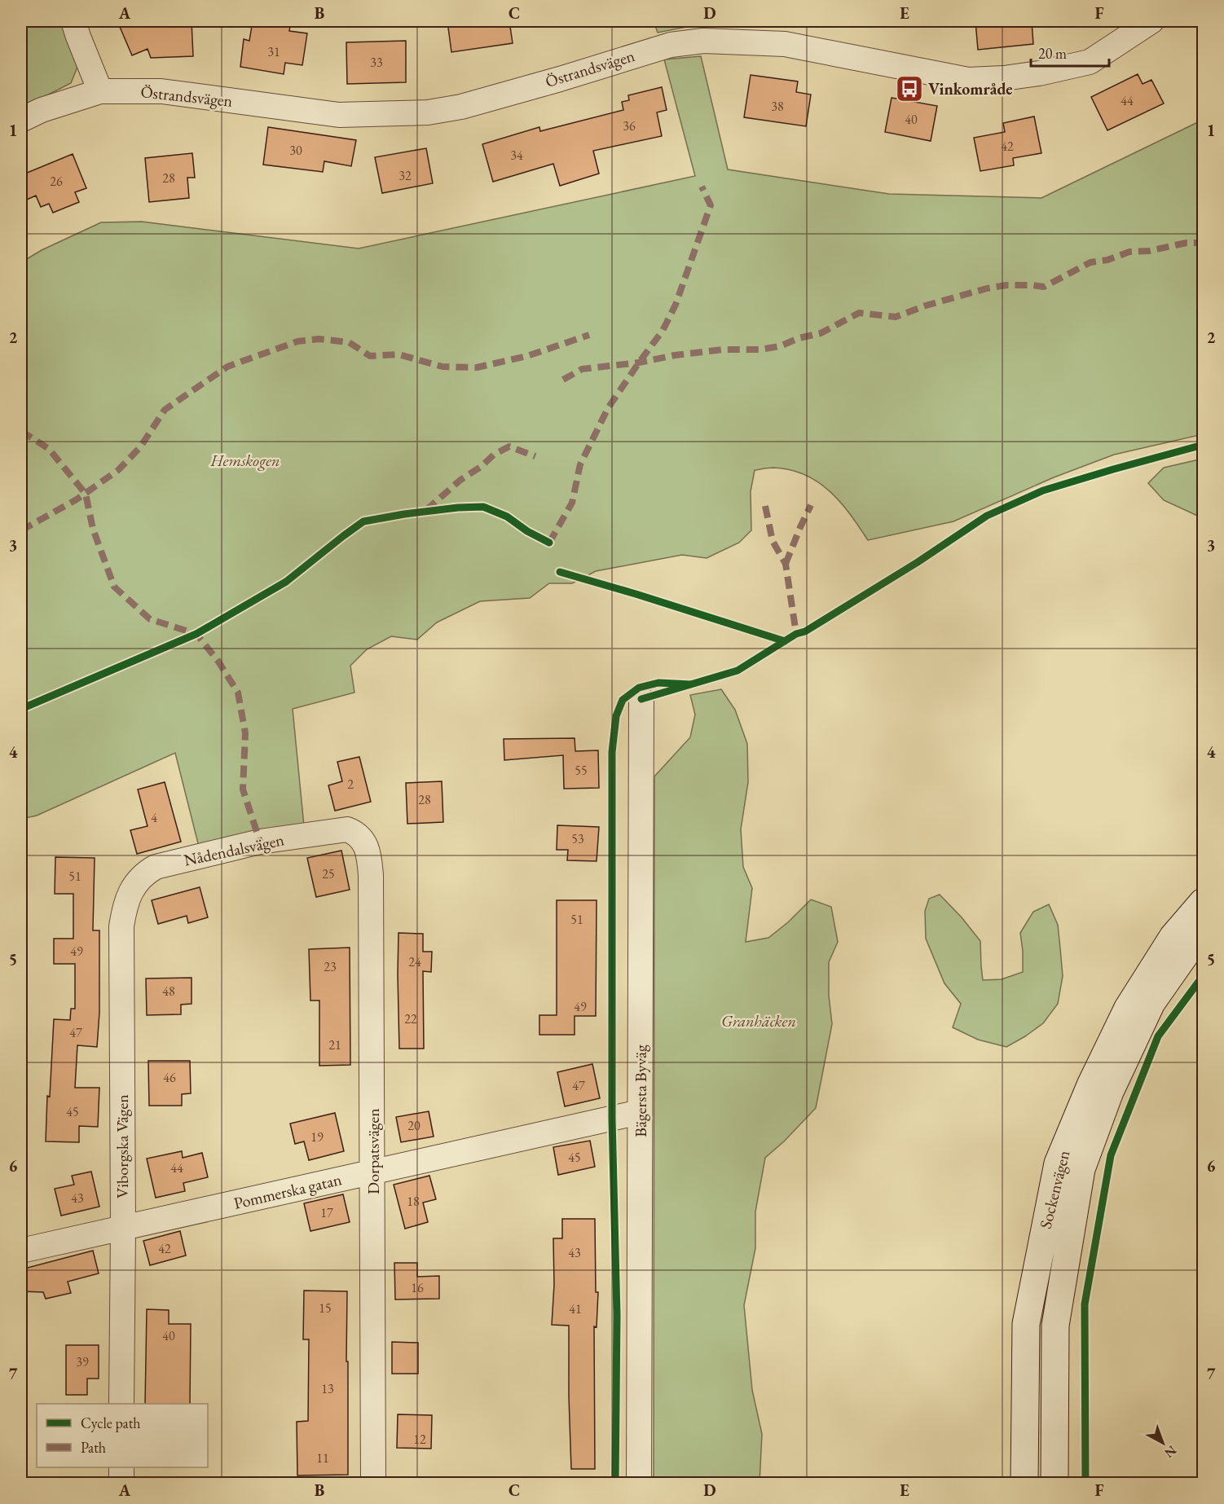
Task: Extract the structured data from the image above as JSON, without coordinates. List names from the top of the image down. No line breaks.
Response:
{"streets":{"main road":["Sockenvägen"],"street":["Östrandsvägen","Nådendalsvägen","Bägersta Byväg","Viborgska Vägen","Dorpatsvägen","Pommerska gatan"]},"crossings":[["Nådendalsvägen","Viborgska Vägen"],["Nådendalsvägen","Dorpatsvägen"],["Bägersta Byväg","Pommerska gatan"],["Viborgska Vägen","Pommerska gatan"],["Dorpatsvägen","Pommerska gatan"]],"parks":["Hemskogen","Granhäcken"],"places":{"bus stop":["Vinkområde"]},"house_numbers":["31","33","44","38","40","36","42","30","34","32","28","26","55","2","28","4","53","25","51","51","49","24","23","48","49","22","47","21","46","47","45","20","19","45","44","43","18","17","42","43","16","15","41","40","39","13","12","11"],"legend":["Cycle path","Path"],"scale_bar":"20 m","north":"bottom right","grid":{"columns":["A","B","C","D","E","F"],"rows":["1","2","3","4","5","6","7"]}}
